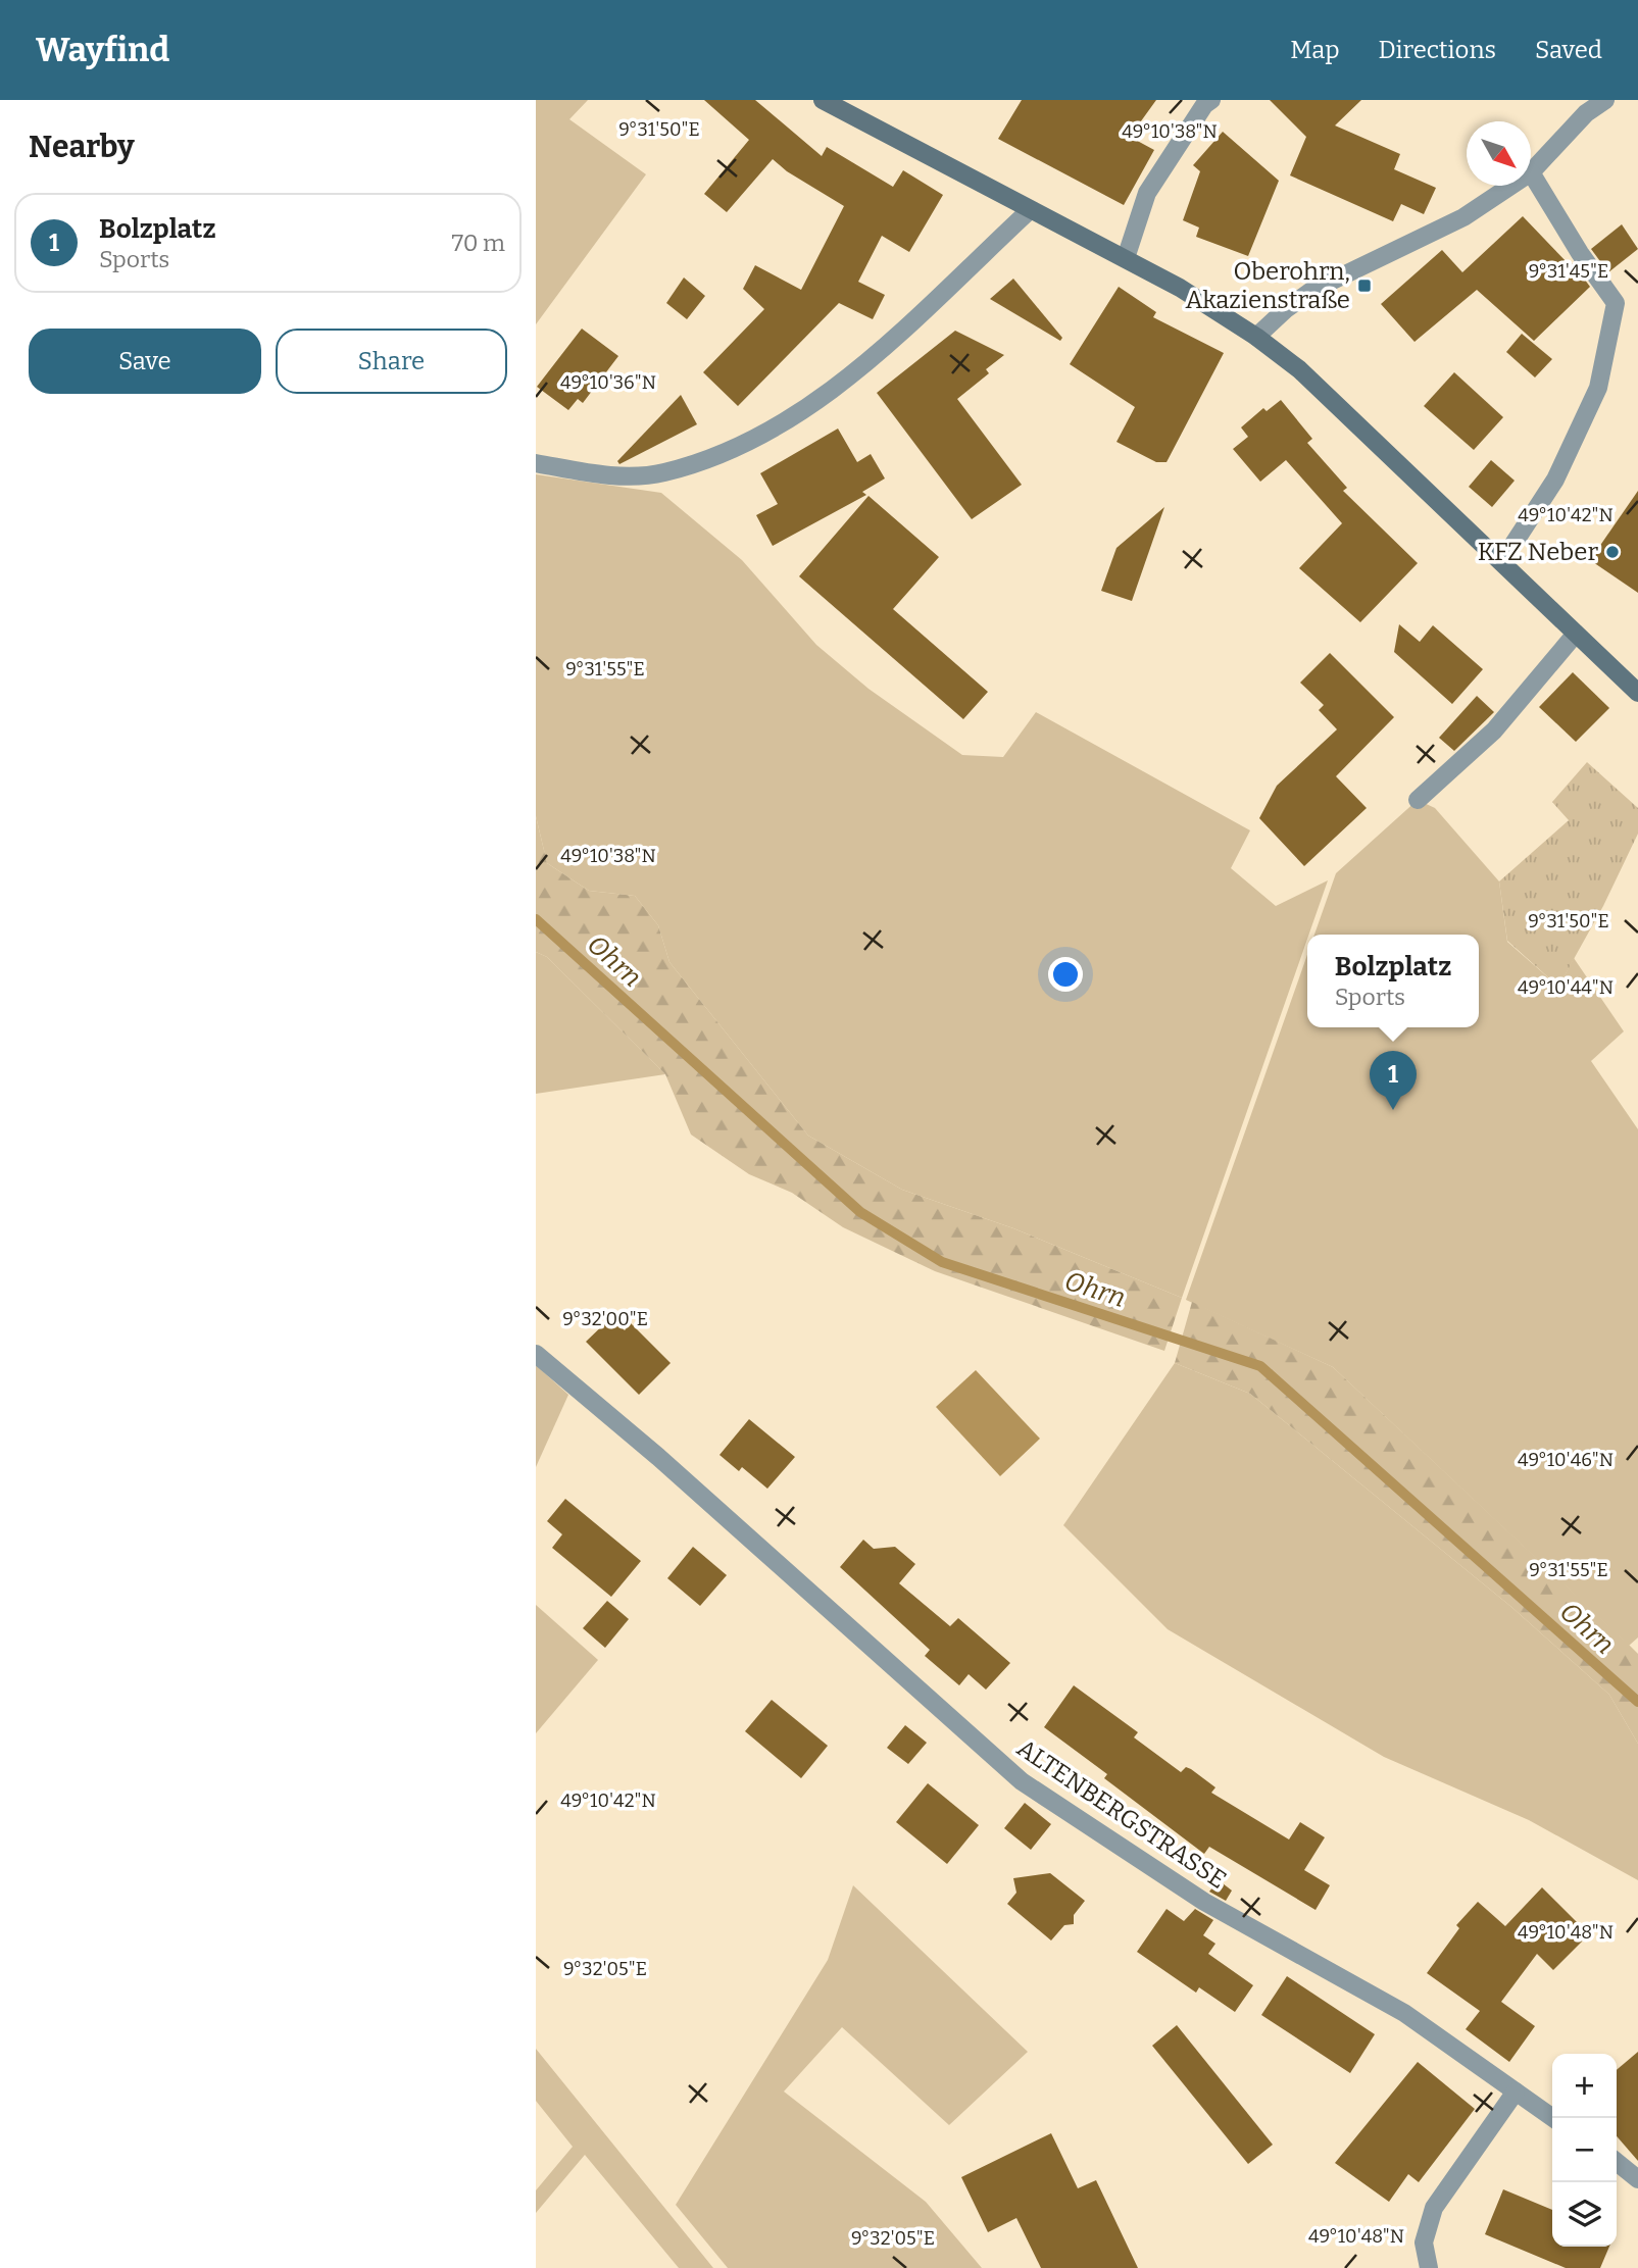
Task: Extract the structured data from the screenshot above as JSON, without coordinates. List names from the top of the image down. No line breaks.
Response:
{"streets":{"street":["ALTENBERGSTRASSE"]},"water":["Ohrn"],"places":{"transit":["Oberohrn, Akazienstraße"],"other":["KFZ Neber"]},"north":"bottom right","page":{"header":"Wayfind","nav":["Map","Directions","Saved"],"heading":"Nearby","list":[{"mark":"1","name":"Bolzplatz","note":"Sports","value":"70 m"}],"buttons":["Save","Share"],"popup":["Bolzplatz","Sports"],"pins":"1","map_buttons":["+","−"]},"coordinates":["9°31'50\"E","49°10'38\"N","9°31'45\"E","49°10'36\"N","49°10'42\"N","9°31'55\"E","49°10'44\"N","9°32'00\"E","49°10'46\"N","49°10'48\"N","9°32'05\"E"]}
